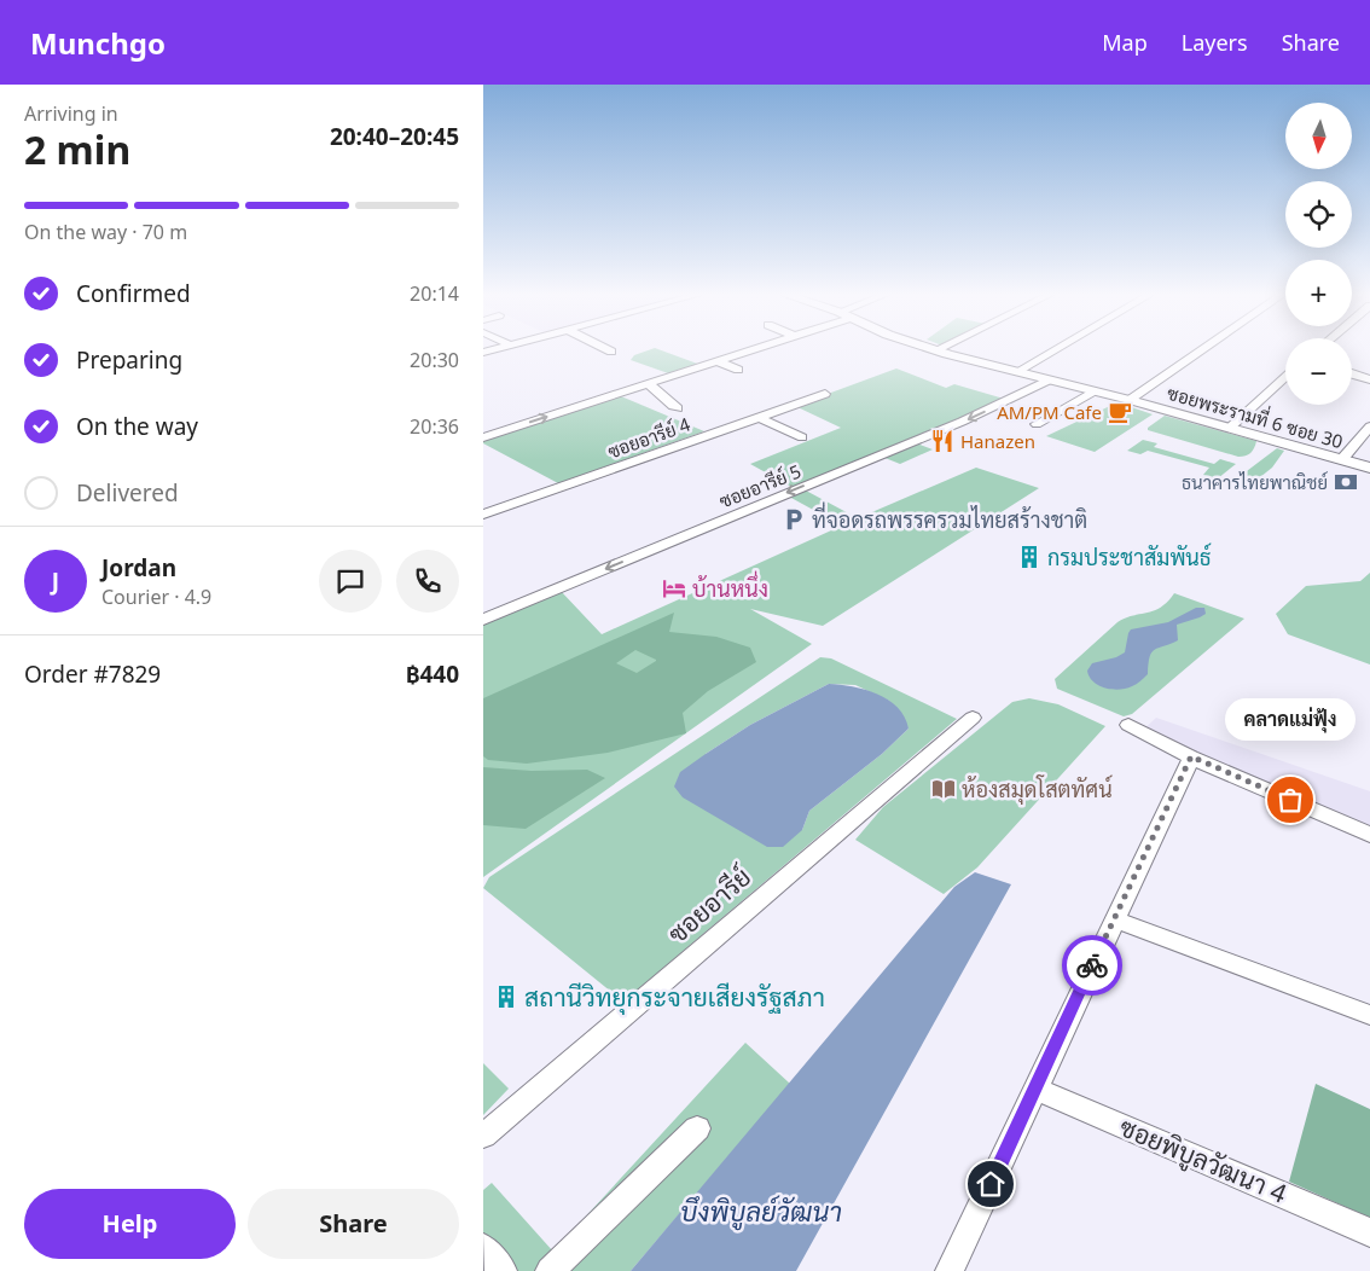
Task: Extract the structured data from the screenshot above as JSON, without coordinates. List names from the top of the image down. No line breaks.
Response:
{"streets":{"street":["ซอยพระรามที่ 6 ซอย 30","ซอยอารีย์ 4","ซอยอารีย์ 5","ซอยอารีย์","ซอยพิบูลวัฒนา 4"]},"crossings":[["ซอยพระรามที่ 6 ซอย 30","ซอยอารีย์ 5"]],"one_way":["ซอยอารีย์ 5"],"water":["บึงพิบูลย์วัฒนา"],"places":{"cafe":["AM/PM Cafe"],"restaurant":["Hanazen"],"bank":["ธนาคารไทยพาณิชย์"],"parking":["ที่จอดรถพรรครวมไทยสร้างชาติ"],"building":["กรมประชาสัมพันธ์","สถานีวิทยุกระจายเสียงรัฐสภา"],"hotel":["บ้านหนึ่ง"],"library":["ห้องสมุดโสตทัศน์"],"other":["คลาดแม่ฟุ้ง"]},"north":"bottom","page":{"header":"Munchgo","nav":["Map","Layers","Share"],"heading":["2 min","Arriving in","20:40–20:45"],"panel":["Jordan","Courier · 4.9","Order #7829","฿440"],"map_buttons":["+","−"],"bar":"On the way · 70 m","list":[["Confirmed","20:14"],["Preparing","20:30"],["On the way","20:36"],"Delivered"],"round":"J","bubble":"คลาดแม่ฟุ้ง","buttons":["Help","Share"]}}
